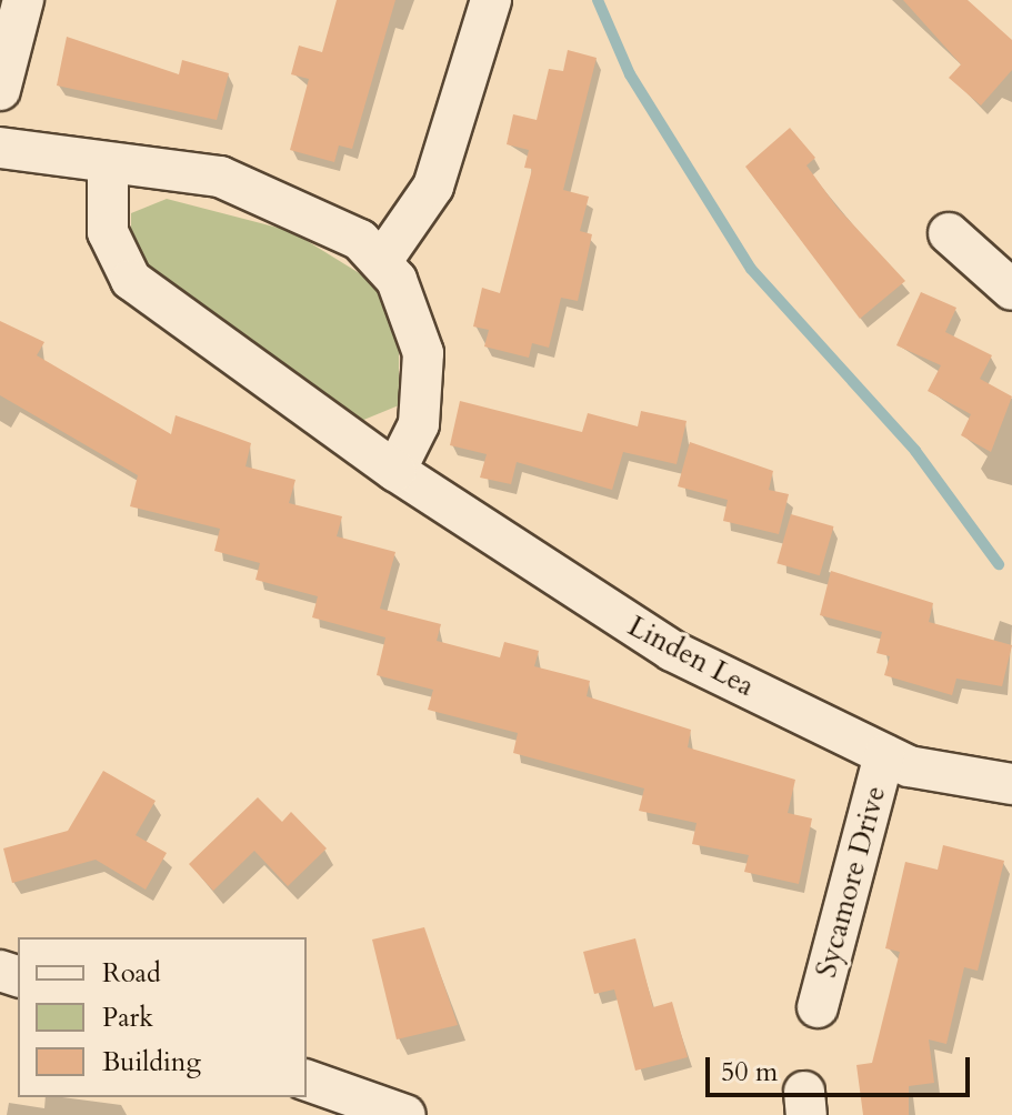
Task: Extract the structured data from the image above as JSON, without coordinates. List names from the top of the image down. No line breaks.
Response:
{"streets":{"street":["Linden Lea","Sycamore Drive"]},"crossings":[["Linden Lea","Sycamore Drive"]],"legend":["Road","Park","Building"],"scale_bar":"50 m"}
